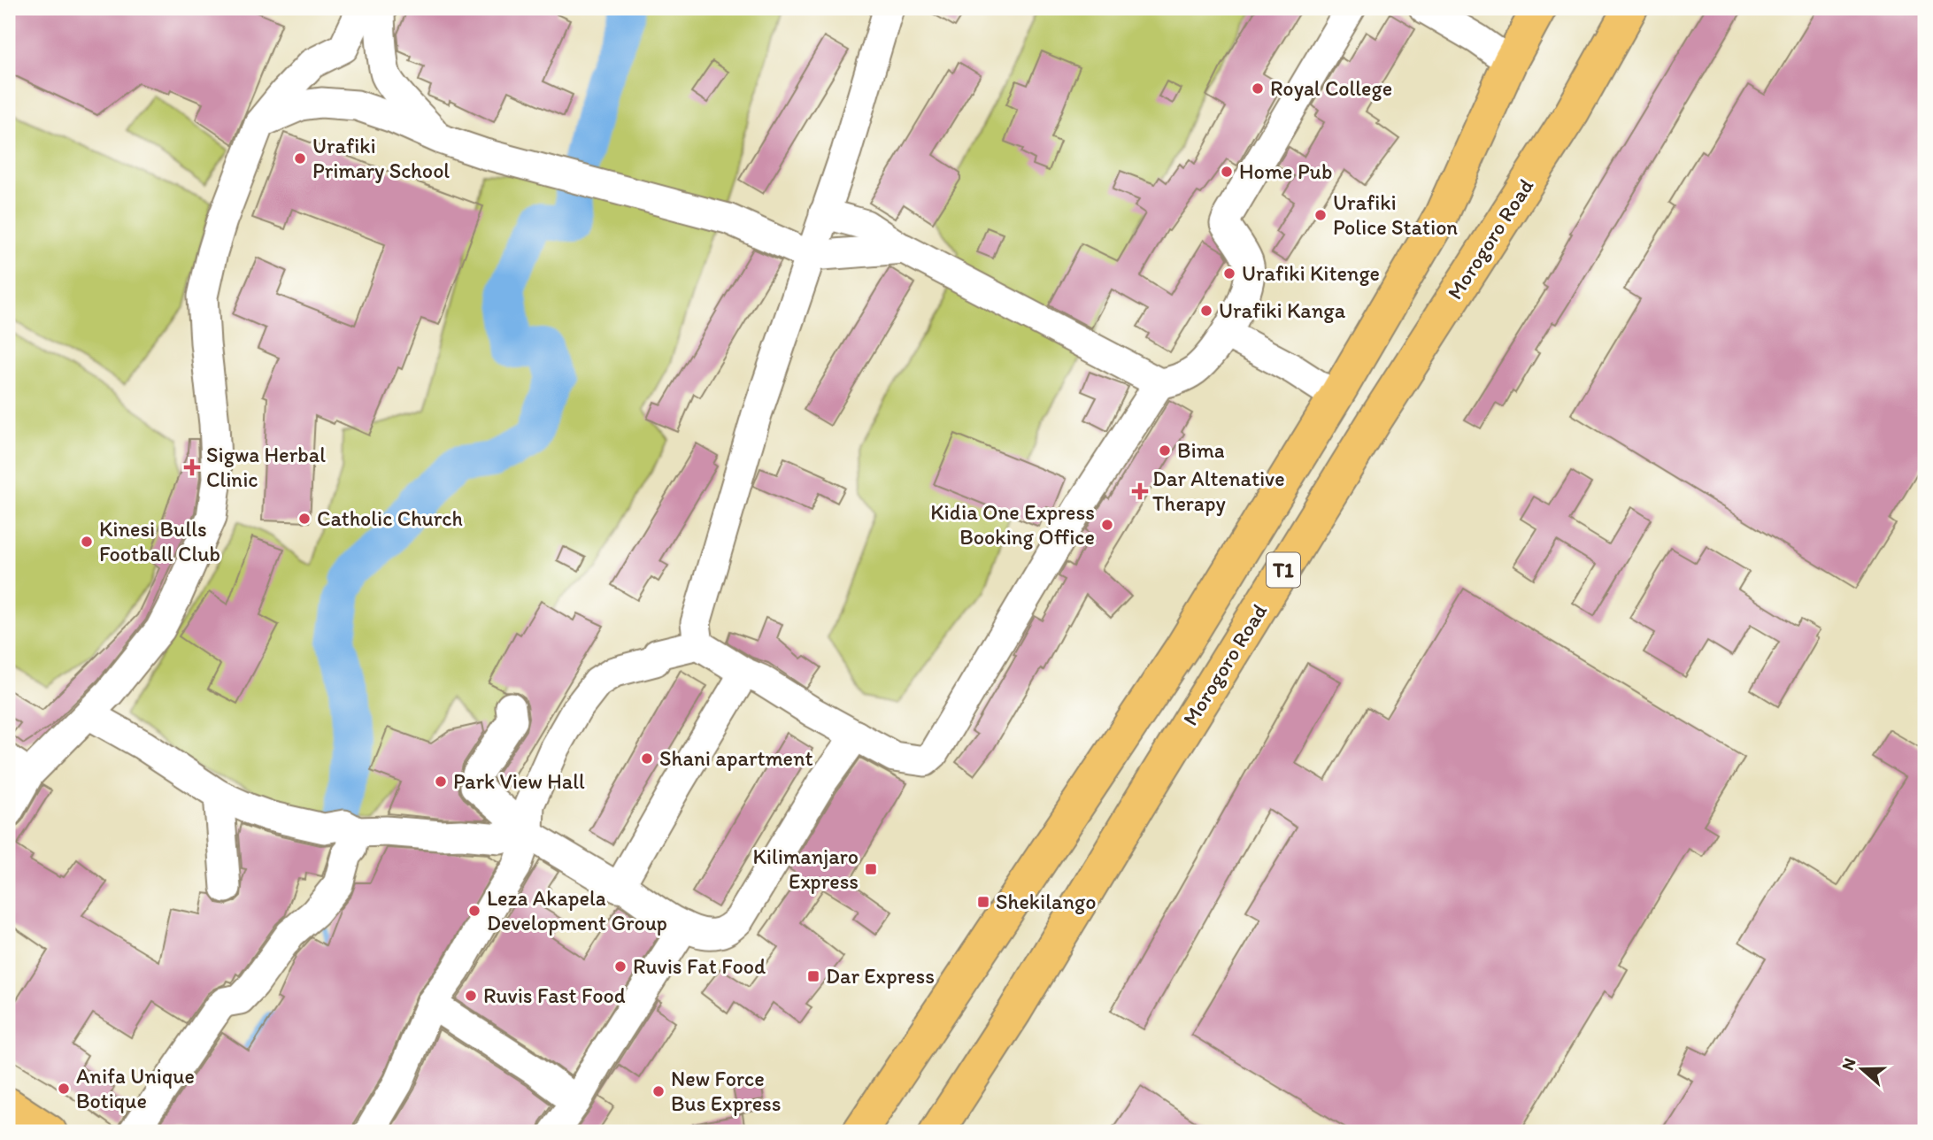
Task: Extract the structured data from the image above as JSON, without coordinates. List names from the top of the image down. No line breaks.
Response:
{"streets":{"main road":["Morogoro Road","T1"]},"places":{"other":["Royal College","Urafiki Primary School","Home Pub","Urafiki Police Station","Urafiki Kitenge","Urafiki Kanga","Bima","Catholic Church","Kidia One Express Booking Office","Kinesi Bulls Football Club","Shani apartment","Park View Hall","Leza Akapela Development Group","Ruvis Fat Food","Ruvis Fast Food","Anifa Unique Botique","New Force Bus Express"],"health":["Sigwa Herbal Clinic","Dar Altenative Therapy"],"transit":["Kilimanjaro Express","Shekilango","Dar Express"]},"north":"left"}
